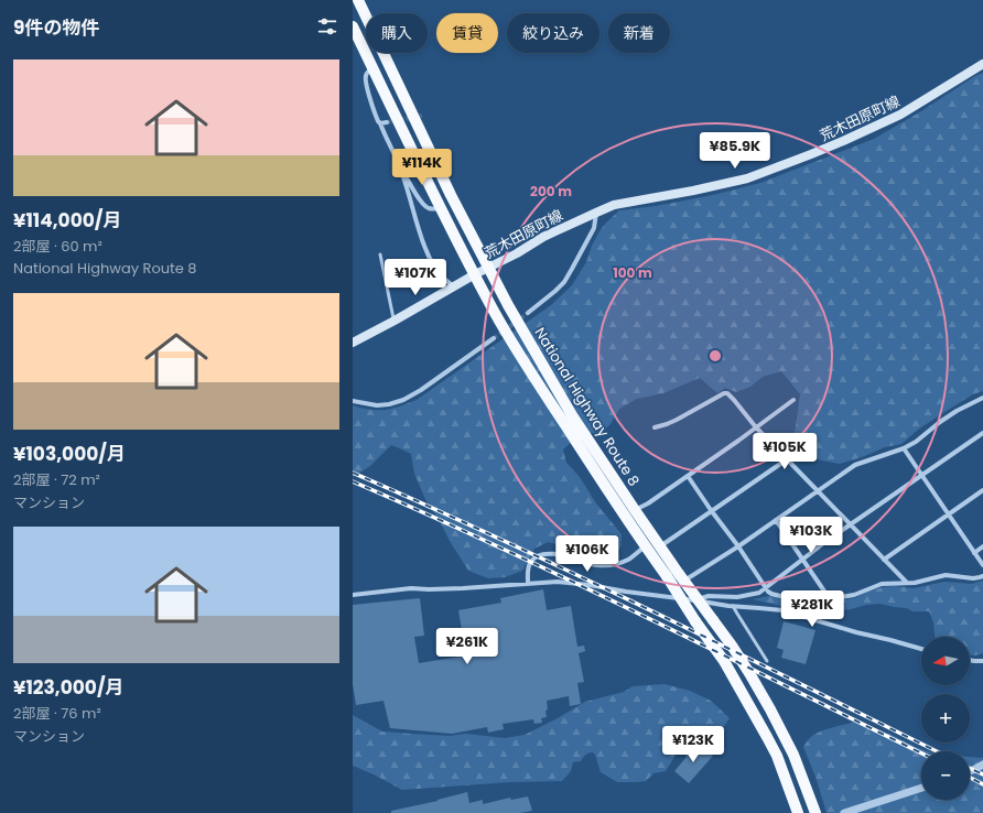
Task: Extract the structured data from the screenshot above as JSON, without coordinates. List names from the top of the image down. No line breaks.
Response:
{"streets":{"highway":["National Highway Route 8"],"main road":["荒木田原町線"]},"crossings":[["荒木田原町線","National Highway Route 8"]],"north":"left","page":{"heading":"9件の物件","chip":["購入","賃貸","絞り込み","新着"],"list":[{"name":"¥114,000/月","note":"2部屋 · 60 m² · National Highway Route 8"},{"name":"¥103,000/月","note":"2部屋 · 72 m² · マンション"},{"name":"¥123,000/月","note":"2部屋 · 76 m² · マンション"}],"price":["¥85.9K","¥114K","¥107K","¥105K","¥103K","¥106K","¥281K","¥261K","¥123K"],"map_buttons":["+","−"]},"rings":["200 m","100 m"]}
